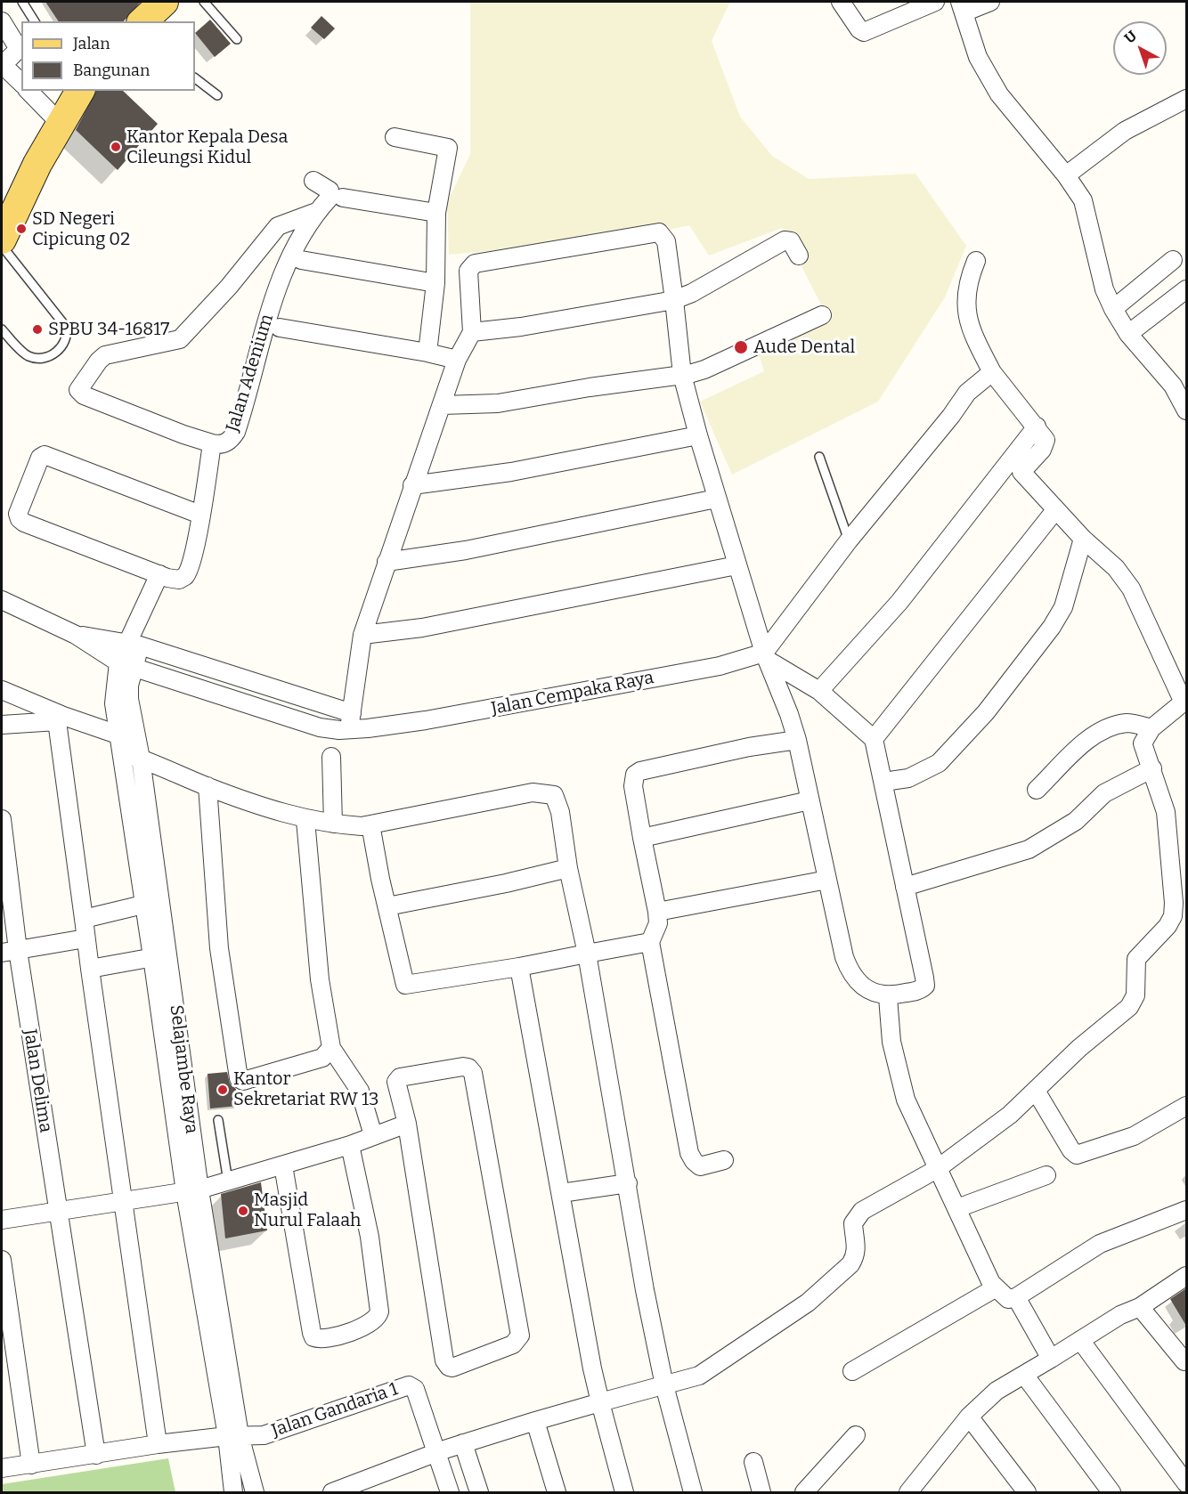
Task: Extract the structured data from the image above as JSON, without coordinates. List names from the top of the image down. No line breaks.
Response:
{"streets":{"street":["Jalan Adenium","Jalan Cempaka Raya","Selajambe Raya","Jalan Delima","Jalan Gandaria 1"]},"crossings":[["Jalan Adenium","Selajambe Raya"],["Selajambe Raya","Jalan Gandaria 1"]],"places":["Kantor Kepala Desa Cileungsi Kidul","SD Negeri Cipicung 02","SPBU 34-16817","Aude Dental","Kantor Sekretariat RW 13","Masjid Nurul Falaah"],"legend":["Jalan","Bangunan"],"north":"top left"}
